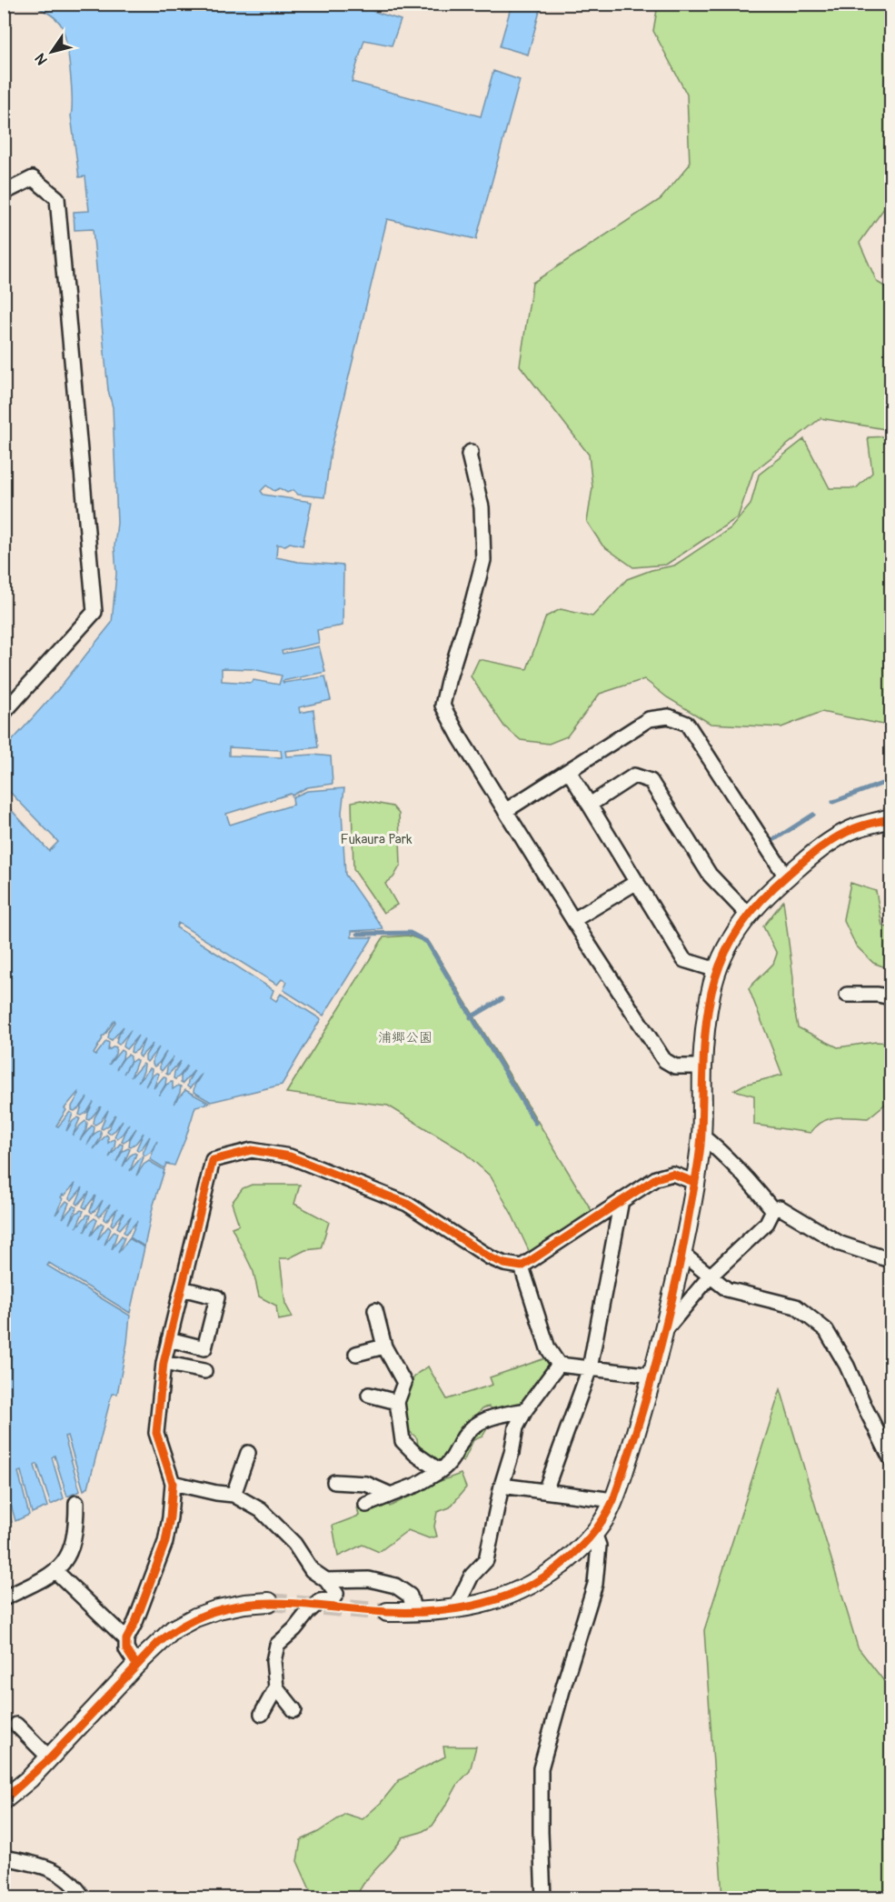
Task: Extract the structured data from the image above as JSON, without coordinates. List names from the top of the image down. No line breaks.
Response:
{"parks":["Fukaura Park","浦郷公園"],"north":"bottom left"}
